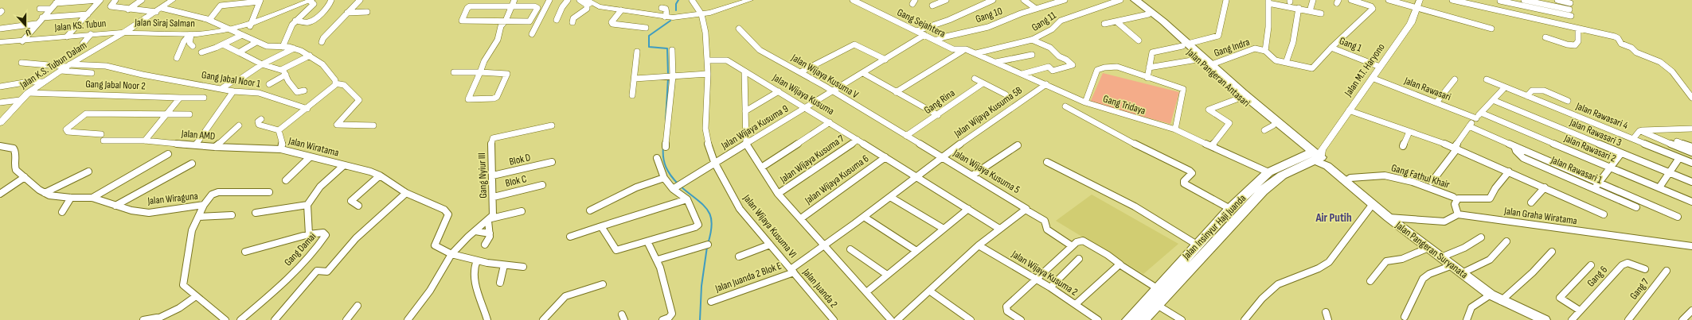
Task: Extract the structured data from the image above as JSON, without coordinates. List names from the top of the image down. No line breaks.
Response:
{"streets":{"highway":["Jalan Pangeran Antasari","Jalan Insinyur Haji Juanda"],"main road":["Jalan Pangeran Suryanata"],"street":["Gang 10","Gang 11","Jalan Siraj Salman","Gang Sejahtera","Jalan KS. Tubun","Gang 1","Gang Indra","Jalan K.S. Tubun Dalam","Jalan M.T. Haryono","Jalan Wijaya Kusuma V","Gang Jabal Noor 1","Gang Jabal Noor 2","Jalan Rawasari","Jalan Wijaya Kusuma","Gang Rina","Gang Tridaya","Jalan Wijaya Kusuma 5B","Jalan Rawasari 4","Jalan Wijaya Kusuma 9","Jalan Rawasari 3","Jalan AMD","Jalan Wiratama","Jalan Rawasari 2","Jalan Wijaya Kusuma 7","Blok D","Jalan Rawasari 1","Jalan Wijaya Kusuma 5","Gang Nyiur III","Gang Fathul Khair","Jalan Wijaya Kusuma 6","Blok C","Jalan Wiraguna","Jalan Graha Wiratama","Jalan Wijaya Kusuma VI","Gang Damai","Jalan Wijaya Kusuma 2","Gang 6","Jalan Juanda 2 Blok E","Jalan Juanda 2","Gang 7"]},"crossings":[["Gang 10","Gang Sejahtera"],["Gang 11","Gang Sejahtera"],["Gang 11","Gang Tridaya"],["Jalan Siraj Salman","Jalan KS. Tubun"],["Jalan Siraj Salman","Jalan K.S. Tubun Dalam"],["Gang Sejahtera","Gang Tridaya"],["Gang Sejahtera","Jalan Wijaya Kusuma 9"],["Jalan KS. Tubun","Jalan K.S. Tubun Dalam"],["Gang 1","Jalan M.T. Haryono"],["Gang Indra","Jalan Pangeran Antasari"],["Jalan K.S. Tubun Dalam","Gang Jabal Noor 1"],["Jalan K.S. Tubun Dalam","Gang Jabal Noor 2"],["Jalan M.T. Haryono","Jalan Pangeran Antasari"],["Jalan M.T. Haryono","Jalan Rawasari"],["Jalan M.T. Haryono","Jalan Insinyur Haji Juanda"],["Jalan M.T. Haryono","Jalan Pangeran Suryanata"],["Jalan Wijaya Kusuma V","Gang Rina"],["Jalan Wijaya Kusuma V","Jalan Wijaya Kusuma 9"],["Jalan Wijaya Kusuma V","Jalan Wijaya Kusuma 5"],["Jalan Pangeran Antasari","Jalan Insinyur Haji Juanda"],["Jalan Pangeran Antasari","Jalan Pangeran Suryanata"],["Gang Jabal Noor 1","Jalan Wiratama"],["Jalan Wijaya Kusuma","Jalan Wijaya Kusuma 5B"],["Jalan Wijaya Kusuma","Jalan Wijaya Kusuma 9"],["Jalan Wijaya Kusuma","Jalan Wijaya Kusuma 7"],["Jalan Wijaya Kusuma","Jalan Wijaya Kusuma 6"],["Jalan Wijaya Kusuma","Jalan Wijaya Kusuma VI"],["Gang Rina","Jalan Wijaya Kusuma 5"],["Gang Tridaya","Jalan Wijaya Kusuma 5B"],["Gang Tridaya","Jalan Insinyur Haji Juanda"],["Jalan Wijaya Kusuma 5B","Jalan Wijaya Kusuma 5"],["Jalan Wijaya Kusuma 5B","Jalan Juanda 2 Blok E"],["Jalan Wijaya Kusuma 9","Jalan Wijaya Kusuma VI"],["Jalan AMD","Jalan Wiratama"],["Blok D","Gang Nyiur III"],["Gang Nyiur III","Blok C"],["Gang Fathul Khair","Jalan Pangeran Suryanata"],["Jalan Wijaya Kusuma VI","Jalan Juanda 2 Blok E"],["Jalan Wijaya Kusuma VI","Jalan Juanda 2"],["Jalan Insinyur Haji Juanda","Jalan Pangeran Suryanata"],["Jalan Juanda 2 Blok E","Jalan Juanda 2"]],"districts":["Air Putih"],"north":"bottom"}
